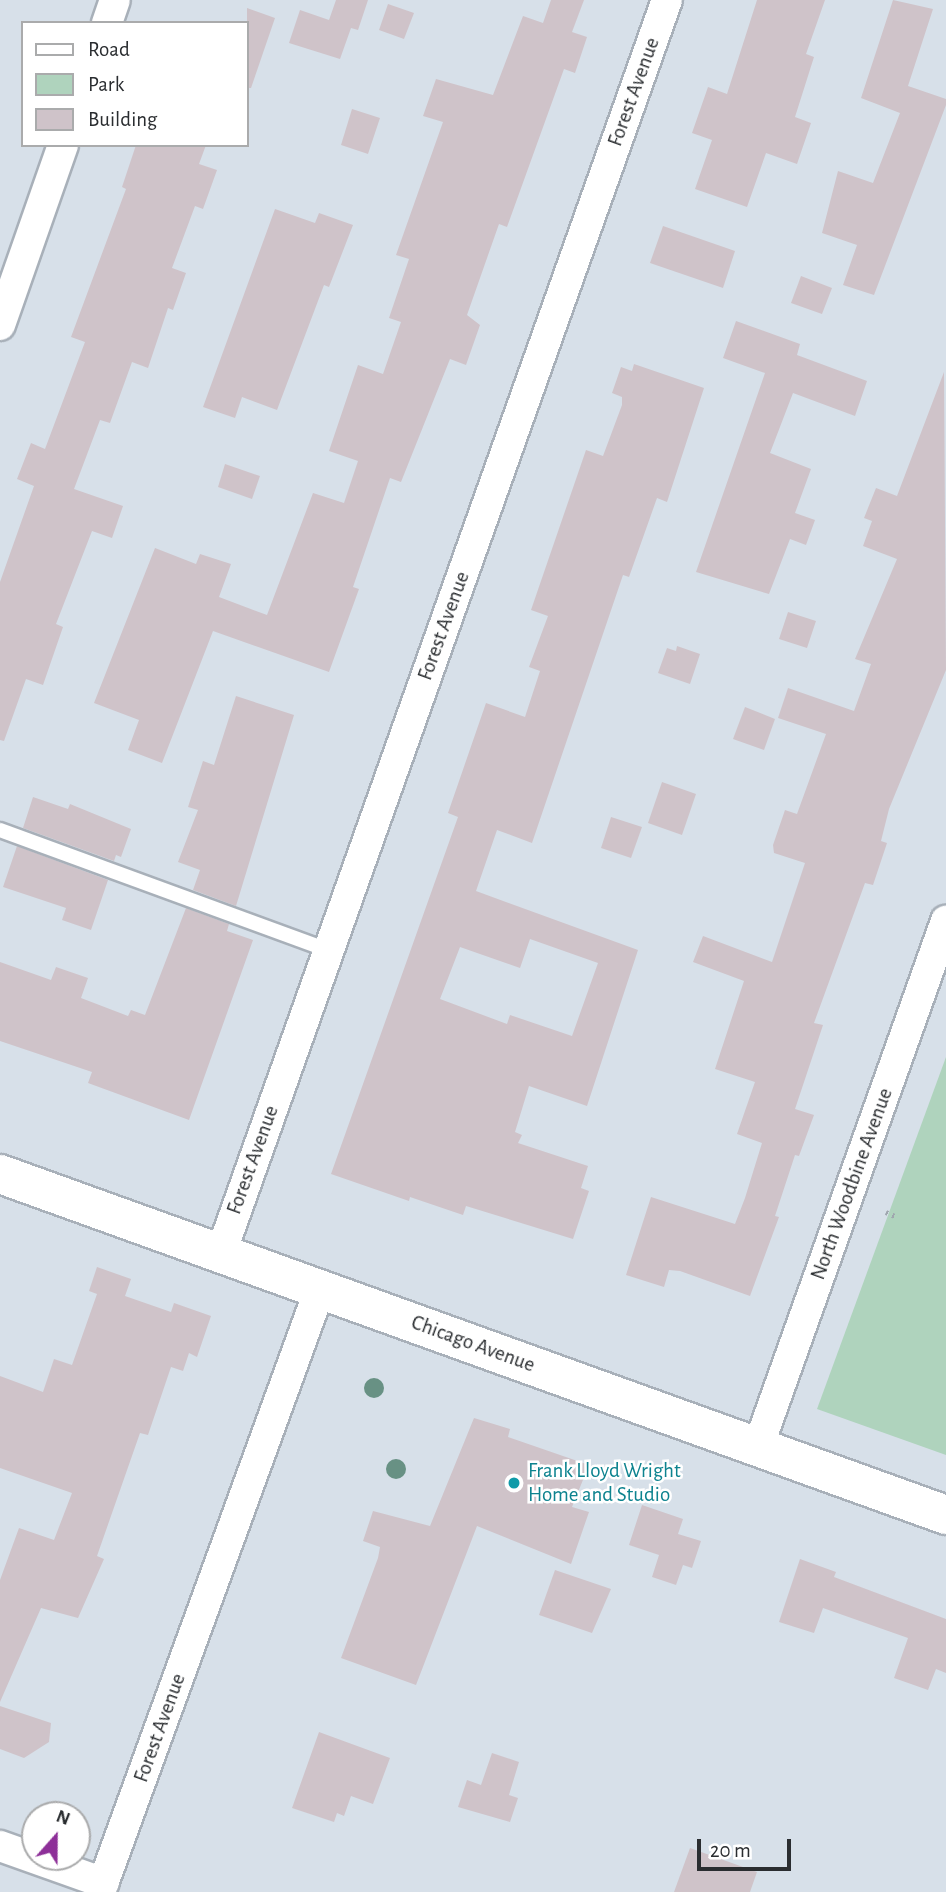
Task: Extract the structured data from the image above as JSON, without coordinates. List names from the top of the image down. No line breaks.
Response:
{"streets":{"main road":["Chicago Avenue"],"street":["Forest Avenue","North Woodbine Avenue"]},"crossings":[["Forest Avenue","Chicago Avenue"],["North Woodbine Avenue","Chicago Avenue"]],"places":["Frank Lloyd Wright Home and Studio"],"legend":["Road","Park","Building"],"scale_bar":"20 m","north":"top"}
